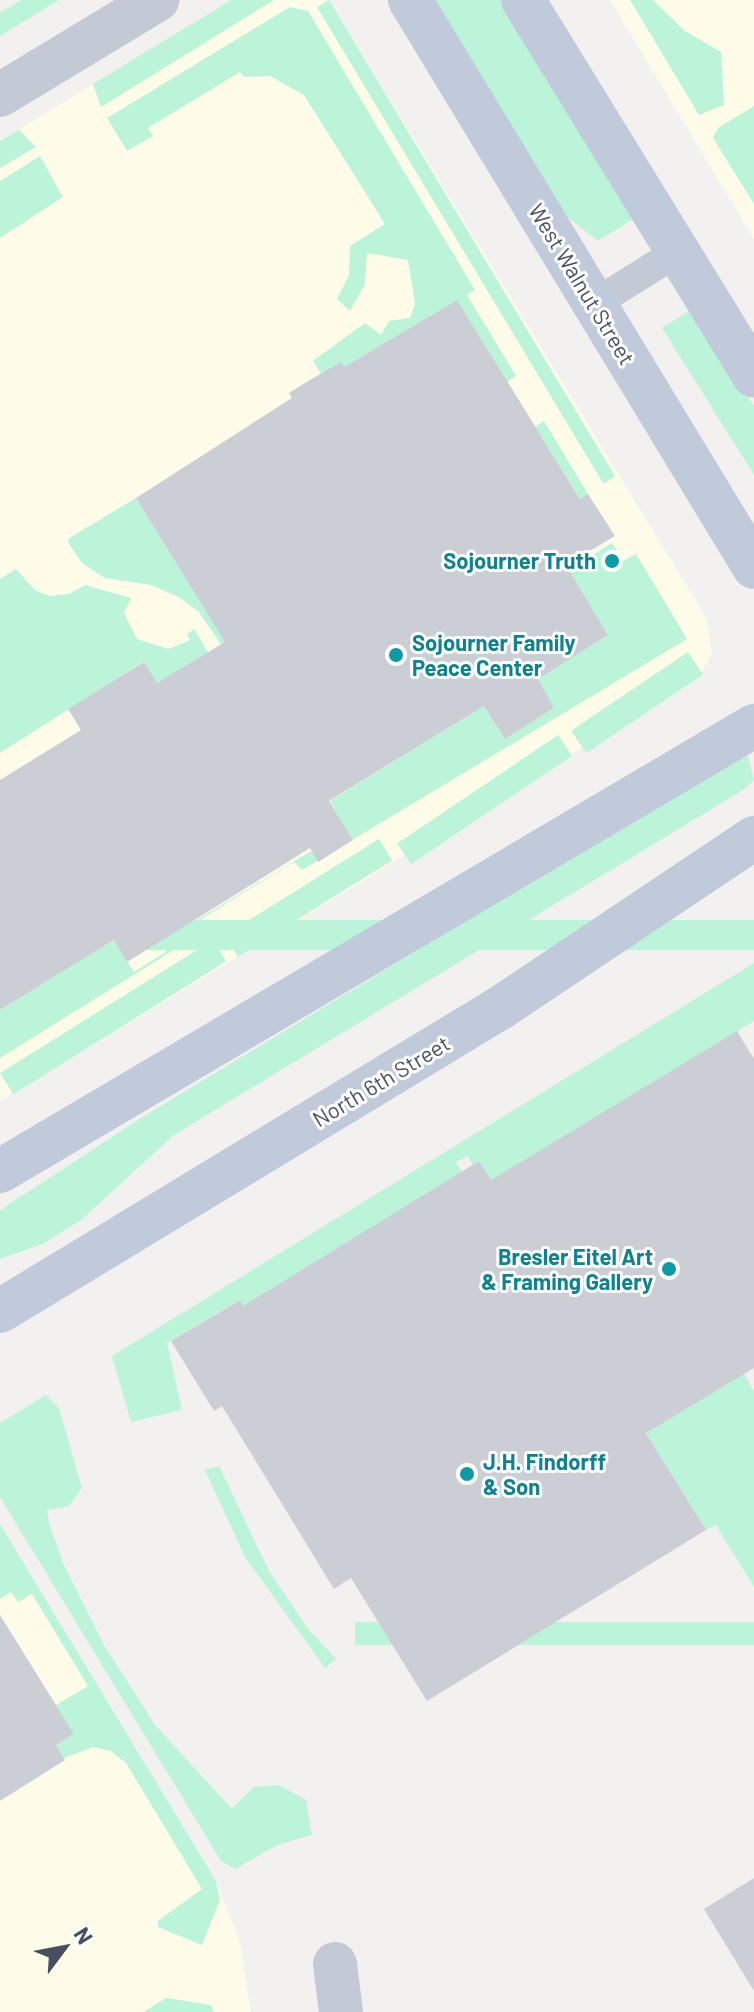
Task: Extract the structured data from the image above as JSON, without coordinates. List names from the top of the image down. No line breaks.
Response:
{"streets":{"main road":["West Walnut Street","North 6th Street"]},"places":["Sojourner Truth","Sojourner Family Peace Center","Bresler Eitel Art & Framing Gallery","J.H. Findorff & Son"],"north":"top right"}
